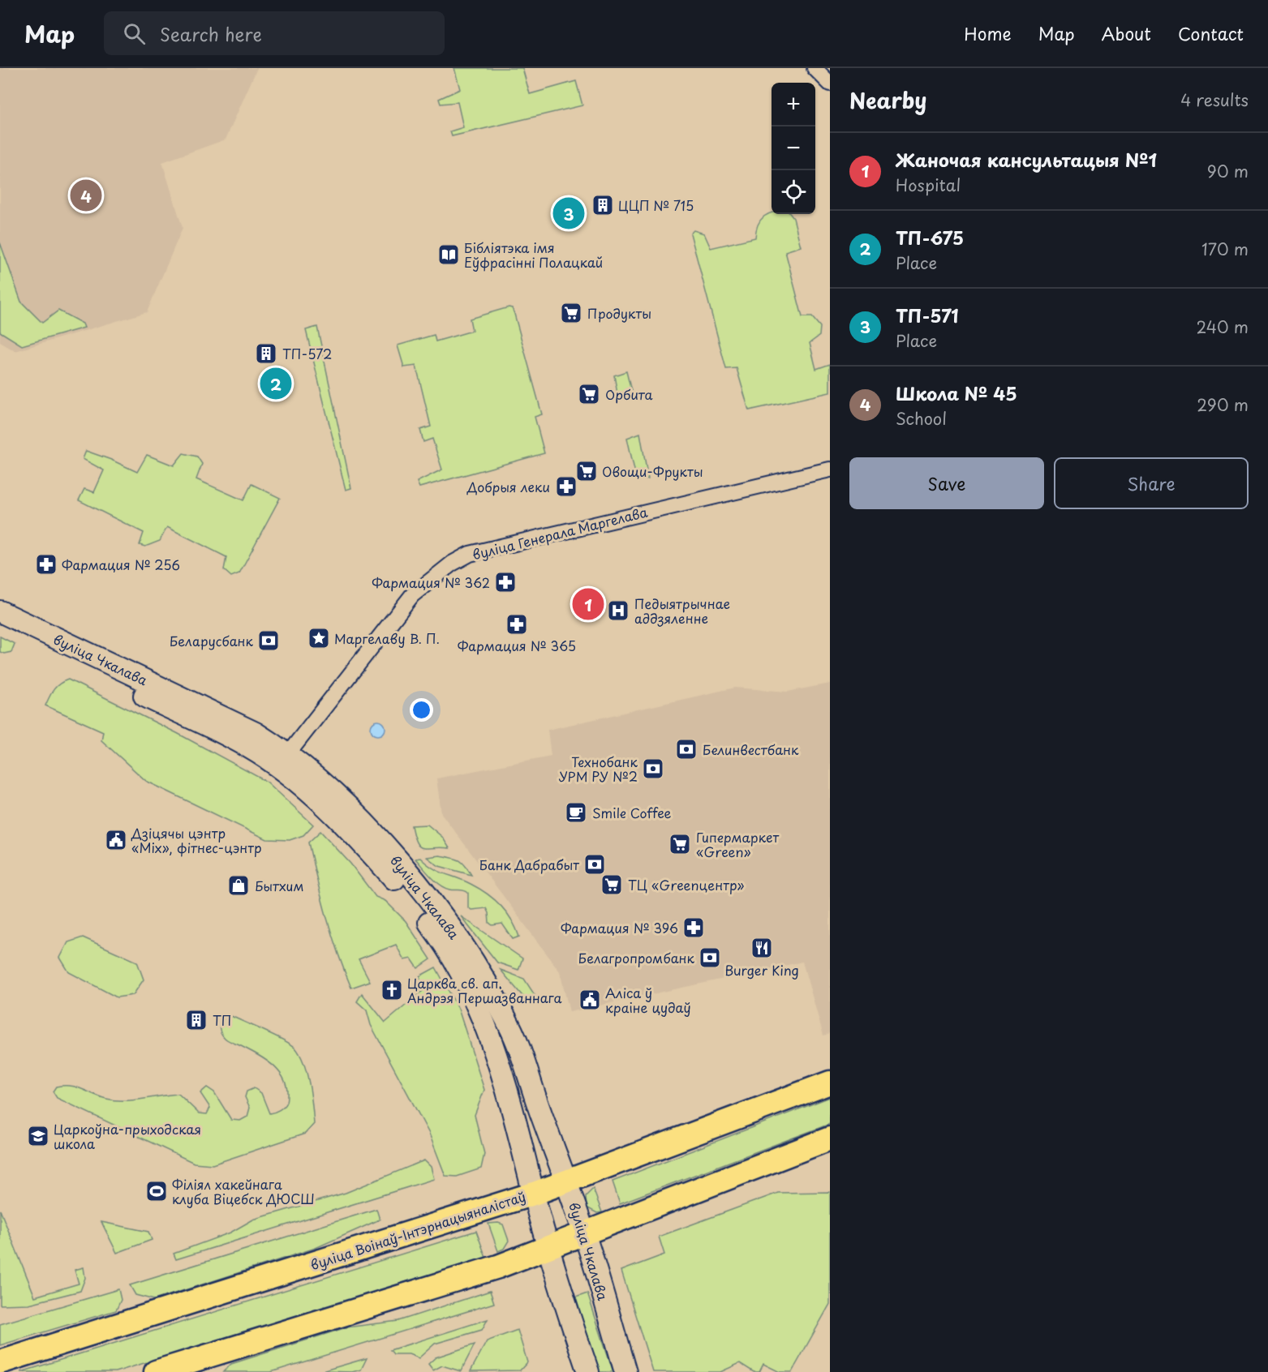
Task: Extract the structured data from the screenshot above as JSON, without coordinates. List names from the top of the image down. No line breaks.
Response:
{"streets":{"main road":["вуліца Чкалава","вуліца Воінаў-Інтэрнацыяналістаў"],"street":["вуліца Генерала Маргелава"]},"crossings":[["вуліца Генерала Маргелава","вуліца Чкалава"],["вуліца Чкалава","вуліца Воінаў-Інтэрнацыяналістаў"]],"places":{"building":["ЦЦП № 715","ТП-572","ТП"],"library":["Бібліятэка імя Еўфрасінні Полацкай"],"supermarket":["Продукты","Орбита","Овощи-Фрукты","Гипермаркет «Green»","ТЦ «Greenцентр»"],"pharmacy":["Добрыя леки","Фармация № 256","Фармация № 362","Фармация № 365","Фармация № 396"],"hospital":["Педыятрычнае аддзяленне"],"place":["Маргелаву В. П."],"bank":["Беларусбанк","Белинвестбанк","Технобанк УРМ РУ №2","Банк Дабрабыт","Белагропромбанк"],"cafe":["Smile Coffee"],"public building":["Дзіцячы цэнтр «Mix», фітнес-цэнтр","Аліса ў краіне цудаў"],"shop":["Бытхим"],"restaurant":["Burger King"],"church":["Царква св. ап. Андрэя Першазваннага"],"school or university":["Царкоўна-прыходская школа"],"sports":["Філіял хакейнага клуба Віцебск ДЮСШ"]},"page":{"header":"Map","search":"Search here","nav":["Home","Map","About","Contact"],"heading":["Nearby","4 results"],"map_buttons":["+","−"],"list":[{"mark":"1","name":"Жаночая кансультацыя №1","note":"Hospital","value":"90 m"},{"mark":"2","name":"ТП-675","note":"Place","value":"170 m"},{"mark":"3","name":"ТП-571","note":"Place","value":"240 m"},{"mark":"4","name":"Школа № 45","note":"School","value":"290 m"}],"pins":["4","3","2","1"],"buttons":["Save","Share"]}}
